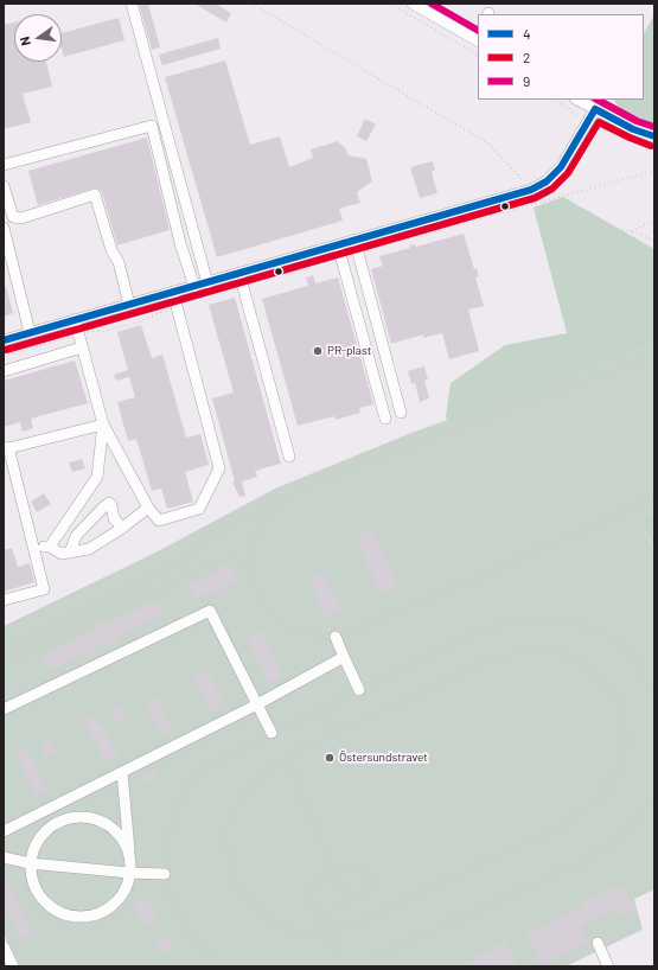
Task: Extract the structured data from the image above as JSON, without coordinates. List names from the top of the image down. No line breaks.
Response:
{"places":["PR-plast","Östersundstravet"],"lines":["transit line 9","transit line 4","transit line 2"],"legend":["4","2","9"],"north":"left"}
